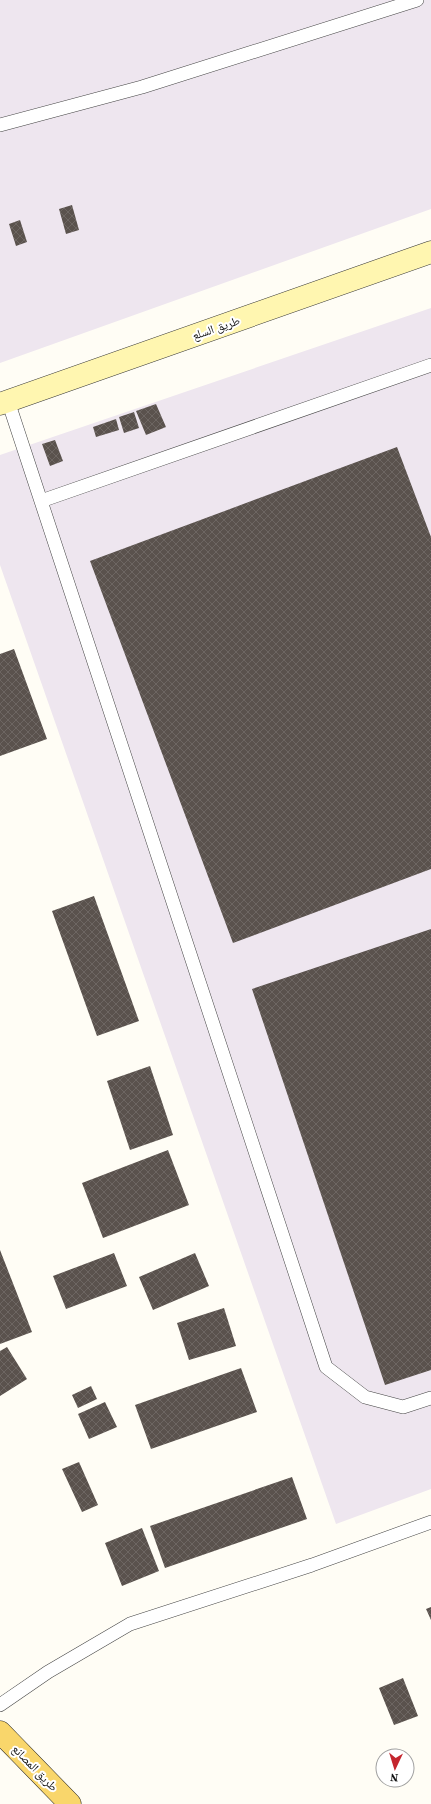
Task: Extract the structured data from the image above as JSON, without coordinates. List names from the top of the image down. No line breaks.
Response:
{"streets":{"main road":["طريق المصانع"],"street":["طريق السلع"]},"north":"bottom"}
